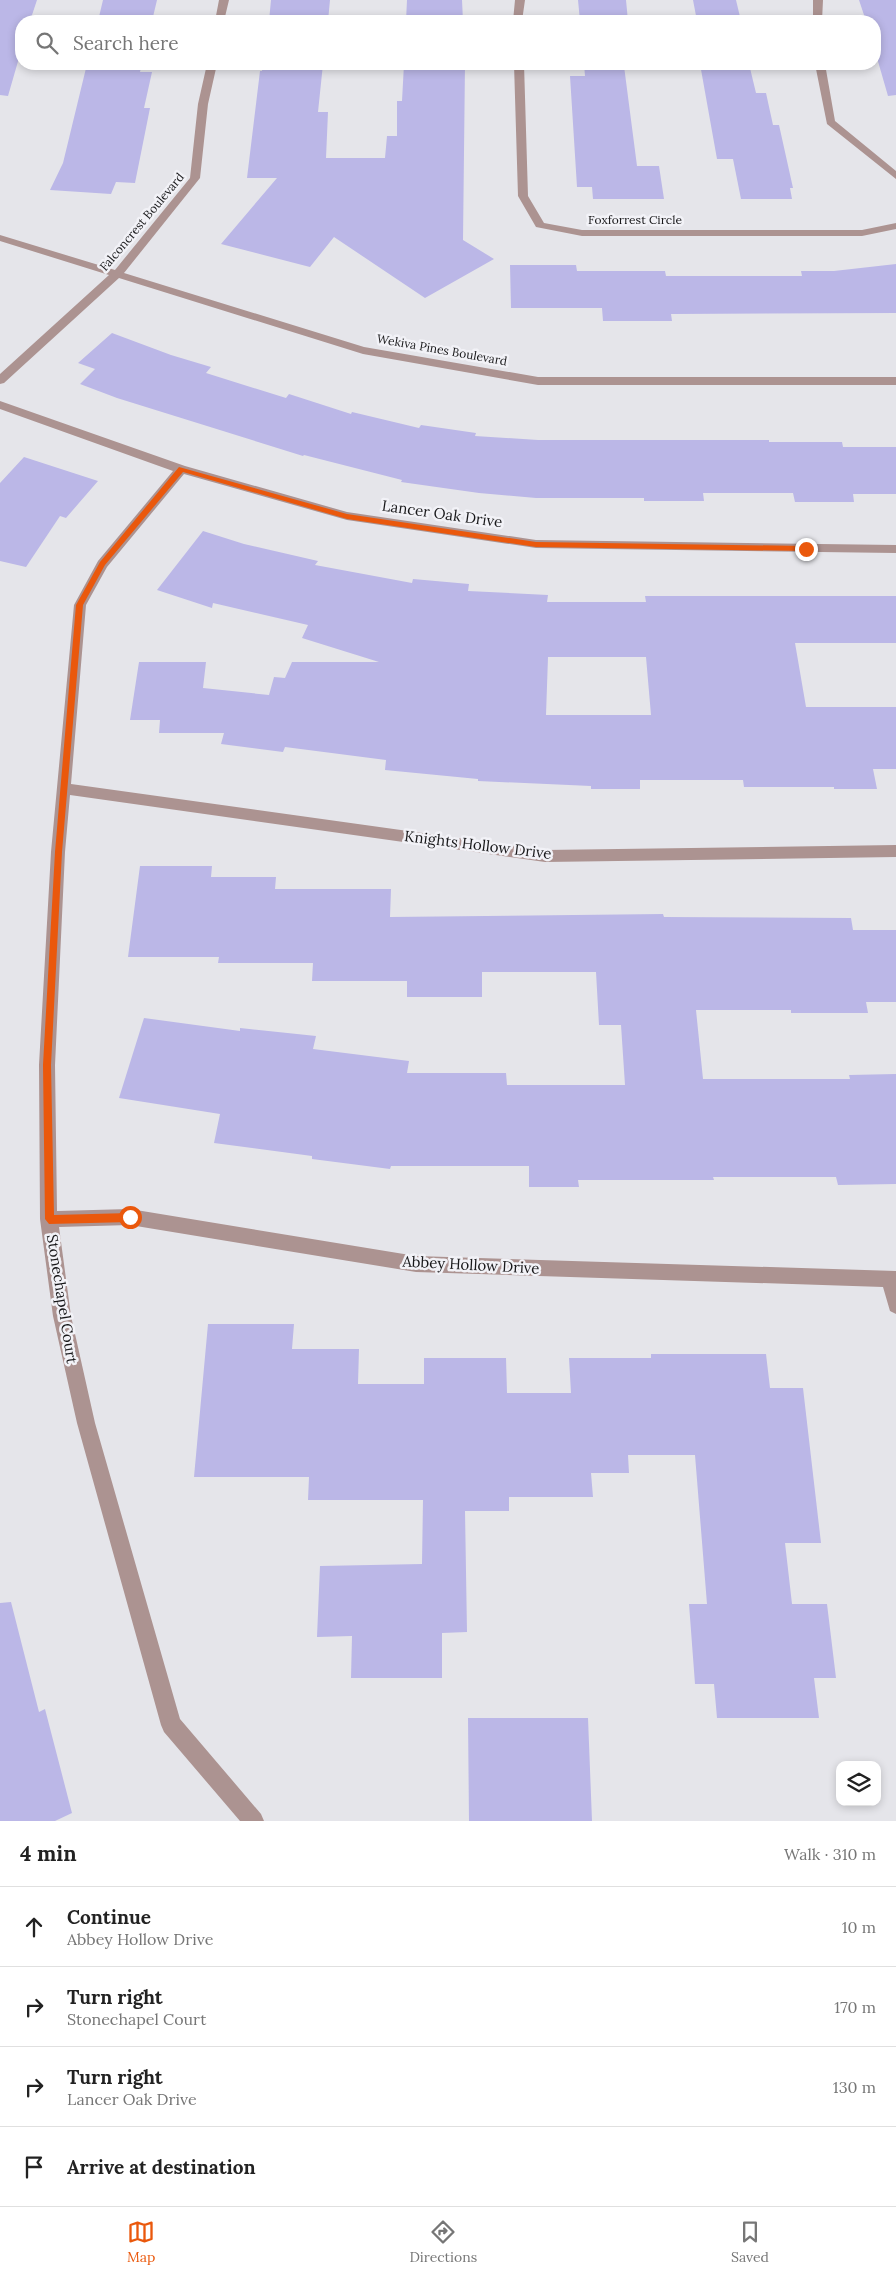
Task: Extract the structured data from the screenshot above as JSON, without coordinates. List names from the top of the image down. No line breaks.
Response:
{"streets":{"street":["Foxforrest Circle","Falconcrest Boulevard","Wekiva Pines Boulevard","Lancer Oak Drive","Knights Hollow Drive","Abbey Hollow Drive","Stonechapel Court"]},"crossings":[["Falconcrest Boulevard","Wekiva Pines Boulevard"],["Lancer Oak Drive","Stonechapel Court"],["Knights Hollow Drive","Stonechapel Court"],["Abbey Hollow Drive","Stonechapel Court"]],"page":{"search":"Search here","heading":["4 min","Walk · 310 m"],"list":[["Continue","Abbey Hollow Drive","10 m"],["Turn right","Stonechapel Court","170 m"],["Turn right","Lancer Oak Drive","130 m"],"Arrive at destination"],"nav":["Map","Directions","Saved"]}}
